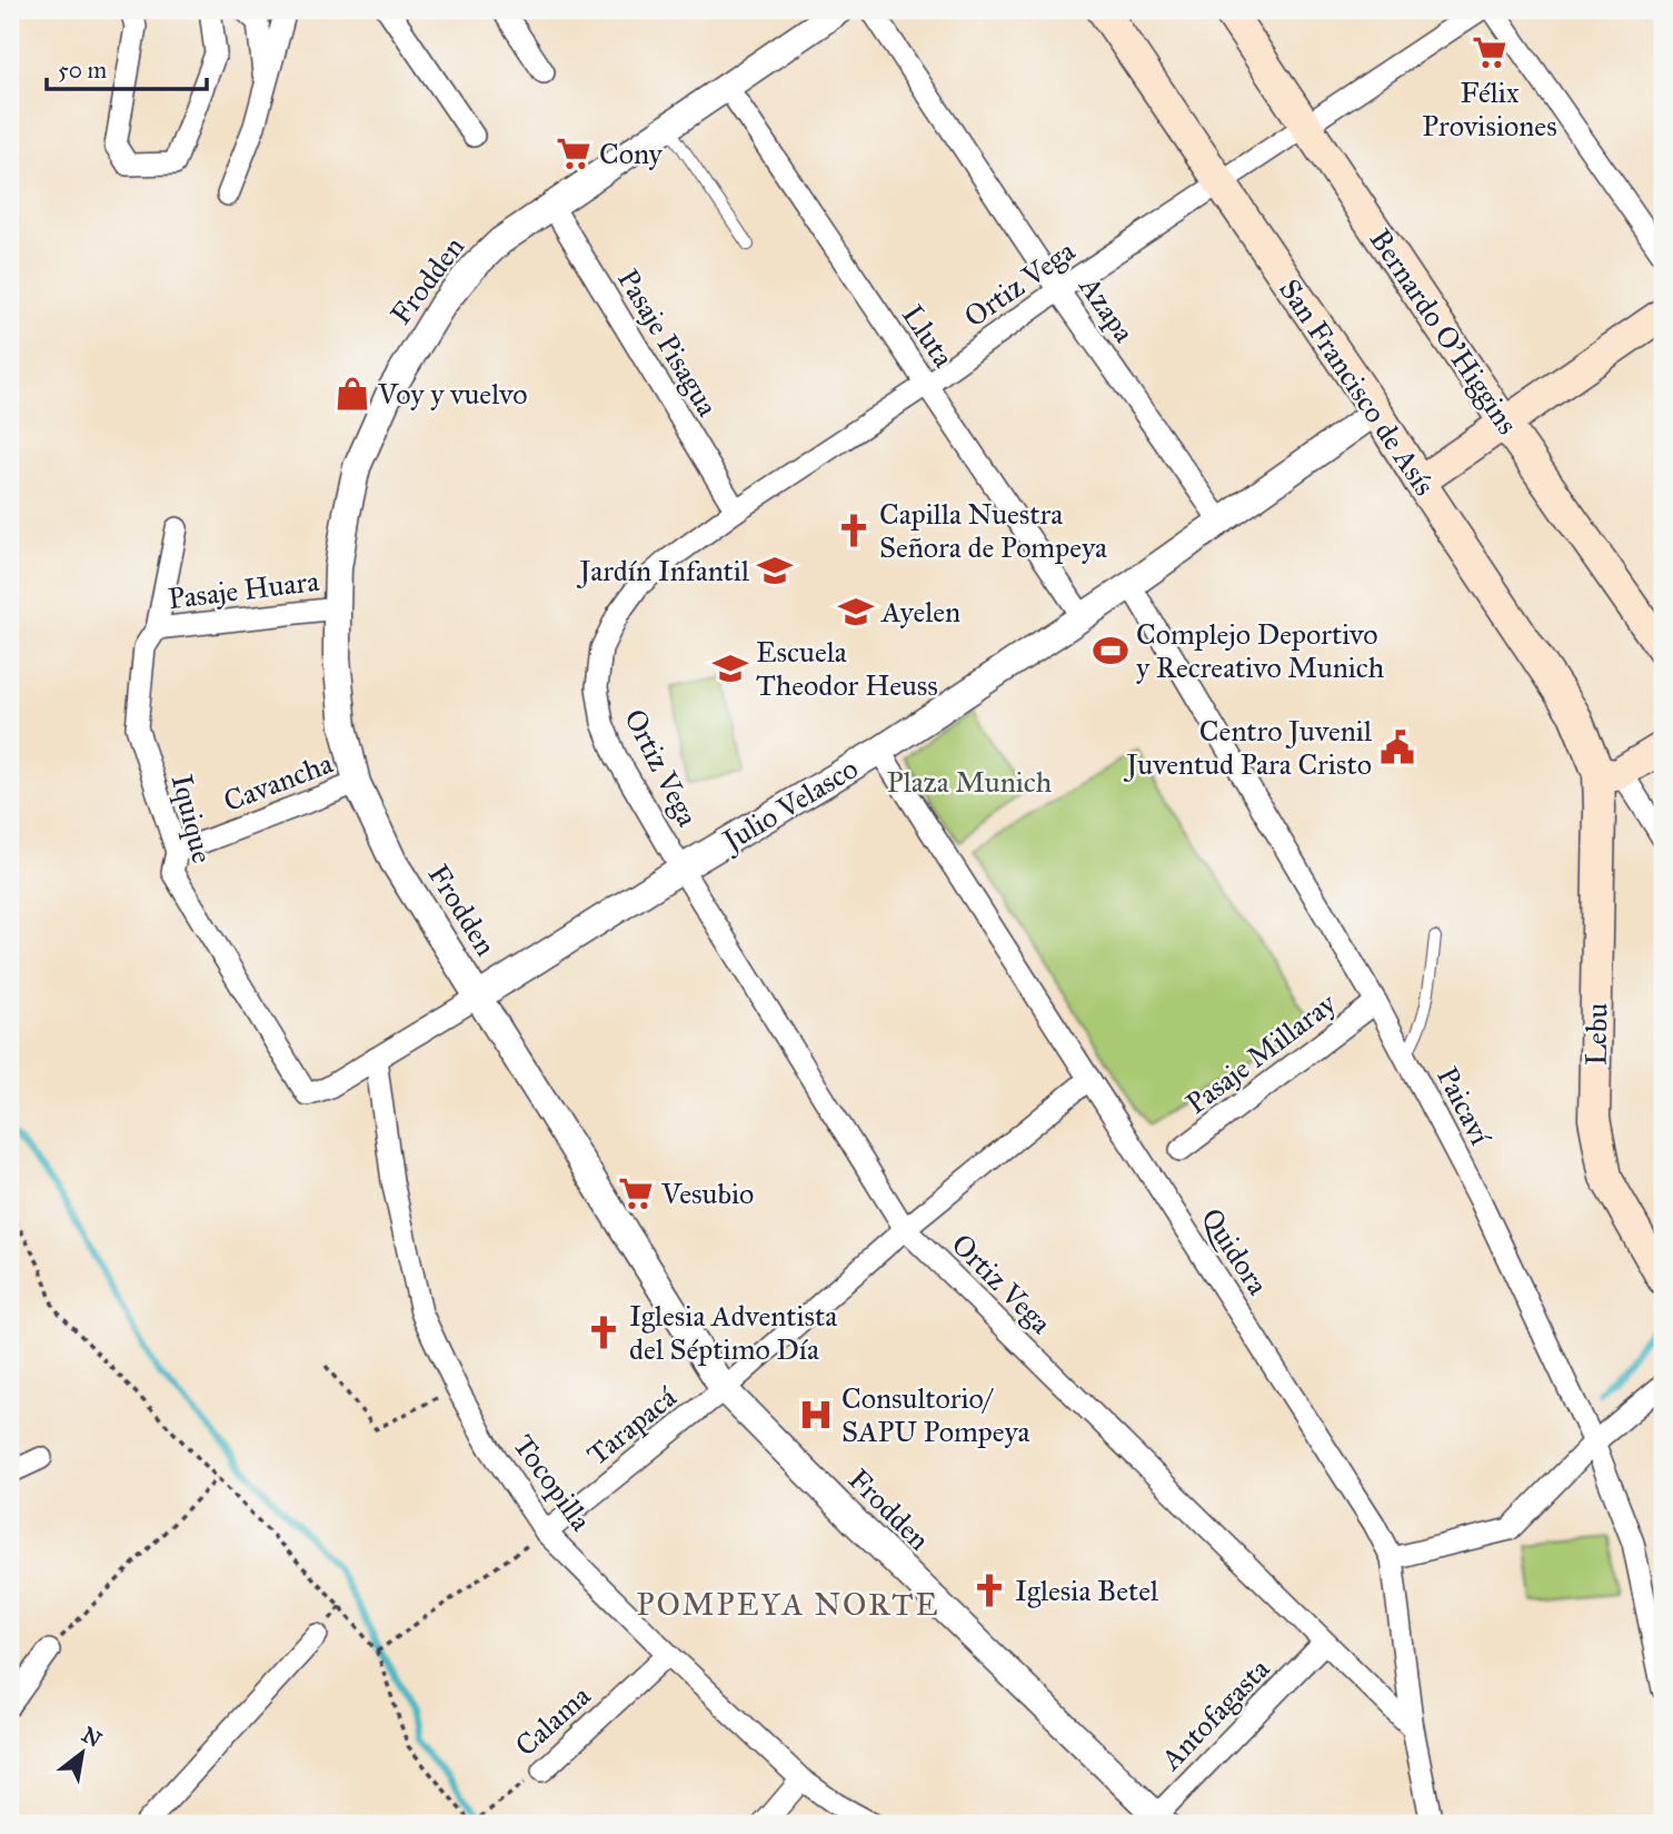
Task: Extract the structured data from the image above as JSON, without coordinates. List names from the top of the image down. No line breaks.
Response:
{"streets":{"main road":["Bernardo O'Higgins","San Francisco de Asís","Lebu"],"street":["Frodden","Ortiz Vega","Azapa","Lluta","Pasaje Pisagua","Pasaje Huara","Cavancha","Julio Velasco","Iquique","Pasaje Millaray","Paicaví","Quidora","Tarapacá","Tocopilla","Antofagasta","Calama"]},"crossings":[["Frodden","Lluta"],["Frodden","Pasaje Pisagua"],["Frodden","Pasaje Huara"],["Frodden","Cavancha"],["Frodden","Julio Velasco"],["Frodden","Tarapacá"],["Frodden","Antofagasta"],["Ortiz Vega","Azapa"],["Ortiz Vega","Bernardo O'Higgins"],["Ortiz Vega","Lluta"],["Ortiz Vega","Pasaje Pisagua"],["Ortiz Vega","San Francisco de Asís"],["Ortiz Vega","Julio Velasco"],["Ortiz Vega","Quidora"],["Ortiz Vega","Tarapacá"],["Ortiz Vega","Antofagasta"],["Azapa","Julio Velasco"],["Lluta","Julio Velasco"],["San Francisco de Asís","Julio Velasco"],["San Francisco de Asís","Lebu"],["Pasaje Huara","Iquique"],["Cavancha","Iquique"],["Julio Velasco","Iquique"],["Julio Velasco","Paicaví"],["Julio Velasco","Quidora"],["Julio Velasco","Tocopilla"],["Pasaje Millaray","Paicaví"],["Quidora","Tarapacá"],["Tarapacá","Tocopilla"],["Tocopilla","Calama"]],"districts":["POMPEYA NORTE"],"parks":["Plaza Munich"],"places":{"supermarket":["Félix Provisiones","Cony","Vesubio"],"shop":["Voy y vuelvo"],"church":["Capilla Nuestra Señora de Pompeya","Iglesia Adventista del Séptimo Día","Iglesia Betel"],"school or university":["Jardín Infantil","Ayelen","Escuela Theodor Heuss"],"sports":["Complejo Deportivo y Recreativo Munich"],"public building":["Centro Juvenil Juventud Para Cristo"],"hospital":["Consultorio/ SAPU Pompeya"]},"scale_bar":"50 m","north":"top right"}
